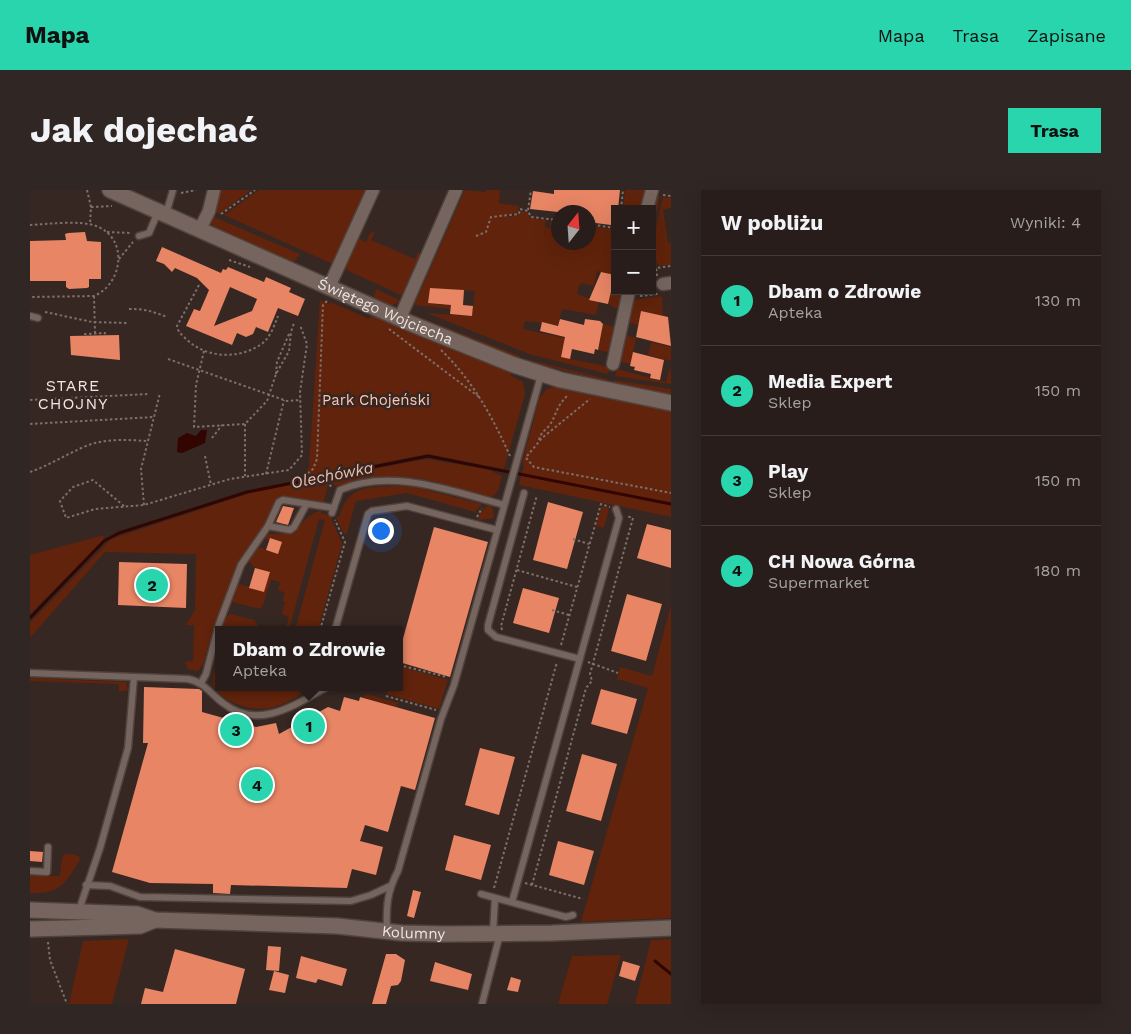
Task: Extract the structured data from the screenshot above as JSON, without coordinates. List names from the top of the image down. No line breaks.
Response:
{"streets":{"street":["Świętego Wojciecha","Kolumny"]},"districts":["STARE CHOJNY"],"water":["Olechówka"],"parks":["Park Chojeński"],"north":"top","page":{"header":"Mapa","nav":["Mapa","Trasa","Zapisane"],"buttons":"Trasa","title":"Jak dojechać","heading":["W pobliżu","Wyniki: 4"],"map_buttons":["+","−"],"list":[{"mark":"1","name":"Dbam o Zdrowie","note":"Apteka","value":"130 m"},{"mark":"2","name":"Media Expert","note":"Sklep","value":"150 m"},{"mark":"3","name":"Play","note":"Sklep","value":"150 m"},{"mark":"4","name":"CH Nowa Górna","note":"Supermarket","value":"180 m"}],"pins":["2","1","3","4"],"popup":["Dbam o Zdrowie","Apteka"]}}
